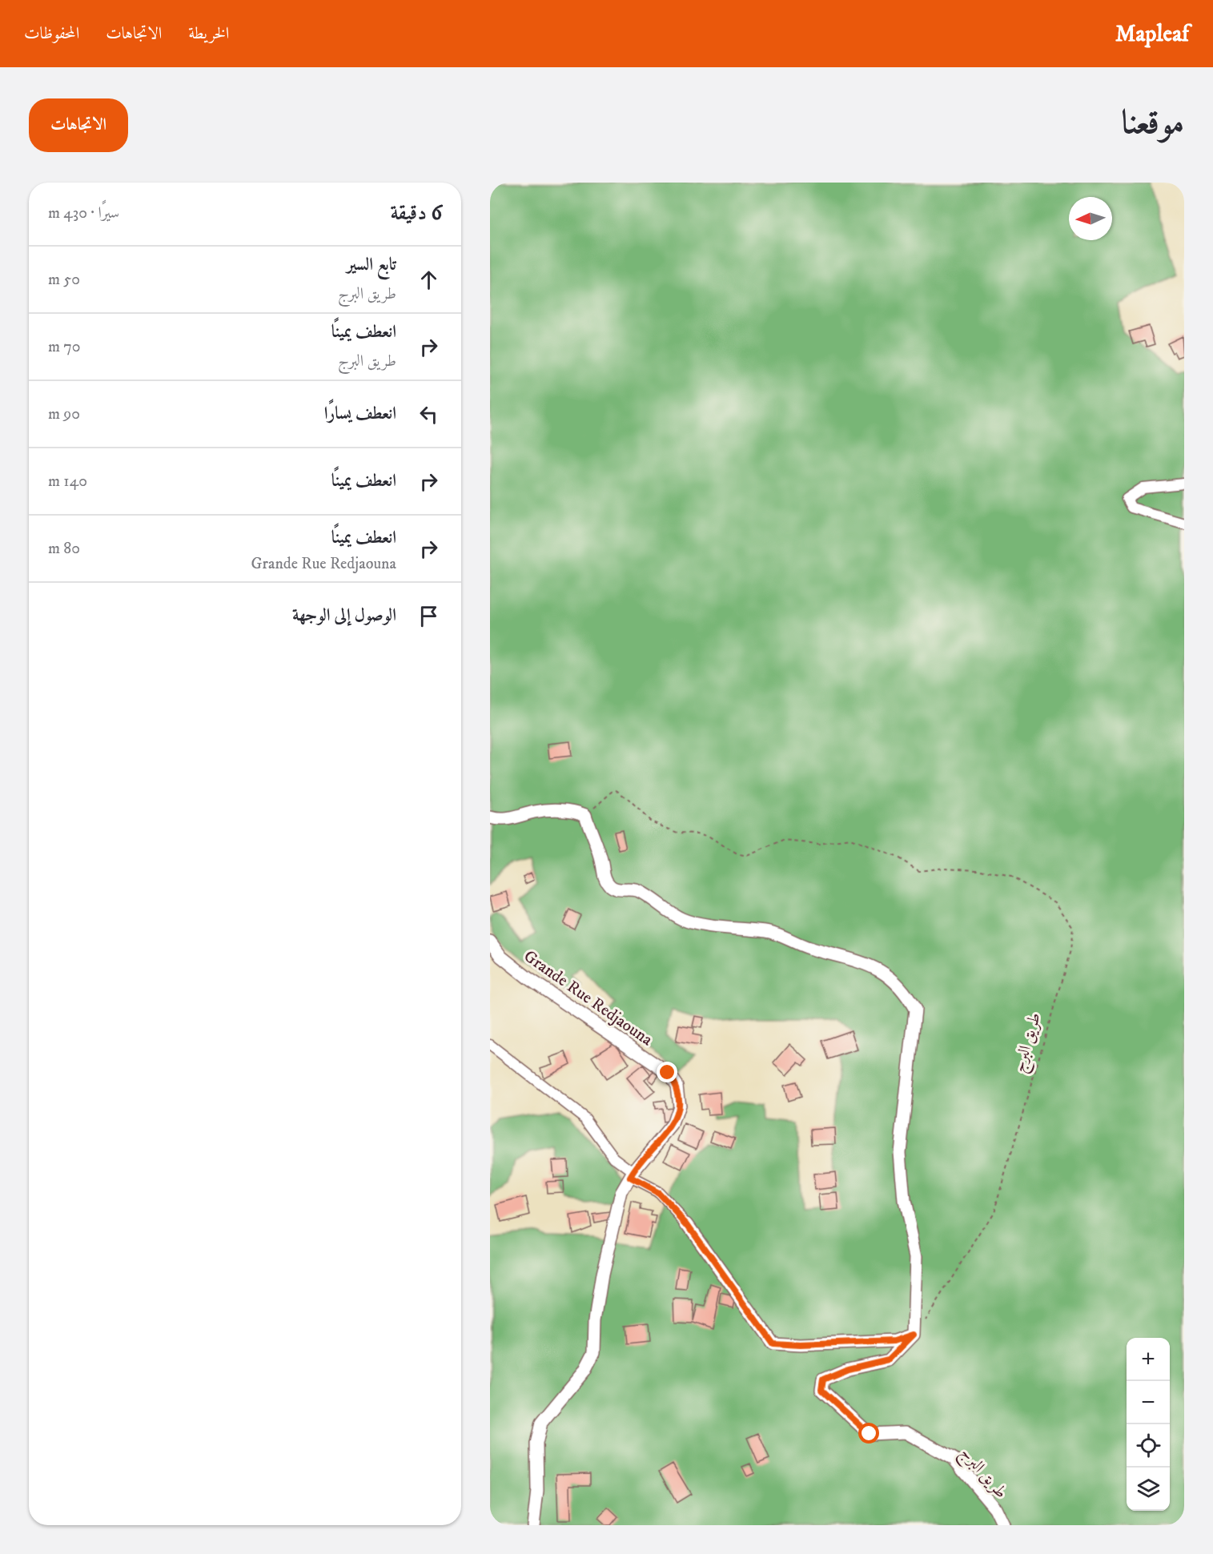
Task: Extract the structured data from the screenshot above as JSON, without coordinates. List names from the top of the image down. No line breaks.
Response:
{"streets":{"street":["Grande Rue Redjaouna","طريق البرج"]},"north":"left","page":{"header":"Mapleaf","nav":["الخريطة","الاتجاهات","المحفوظات"],"title":"موقعنا","buttons":"الاتجاهات","heading":["6 دقيقة","سيرًا · 430 m"],"list":[["تابع السير","طريق البرج","50 m"],["انعطف يمينًا","طريق البرج","70 m"],["انعطف يسارًا","90 m"],["انعطف يمينًا","140 m"],["انعطف يمينًا","Grande Rue Redjaouna","80 m"],"الوصول إلى الوجهة"],"map_buttons":["+","−"]}}
